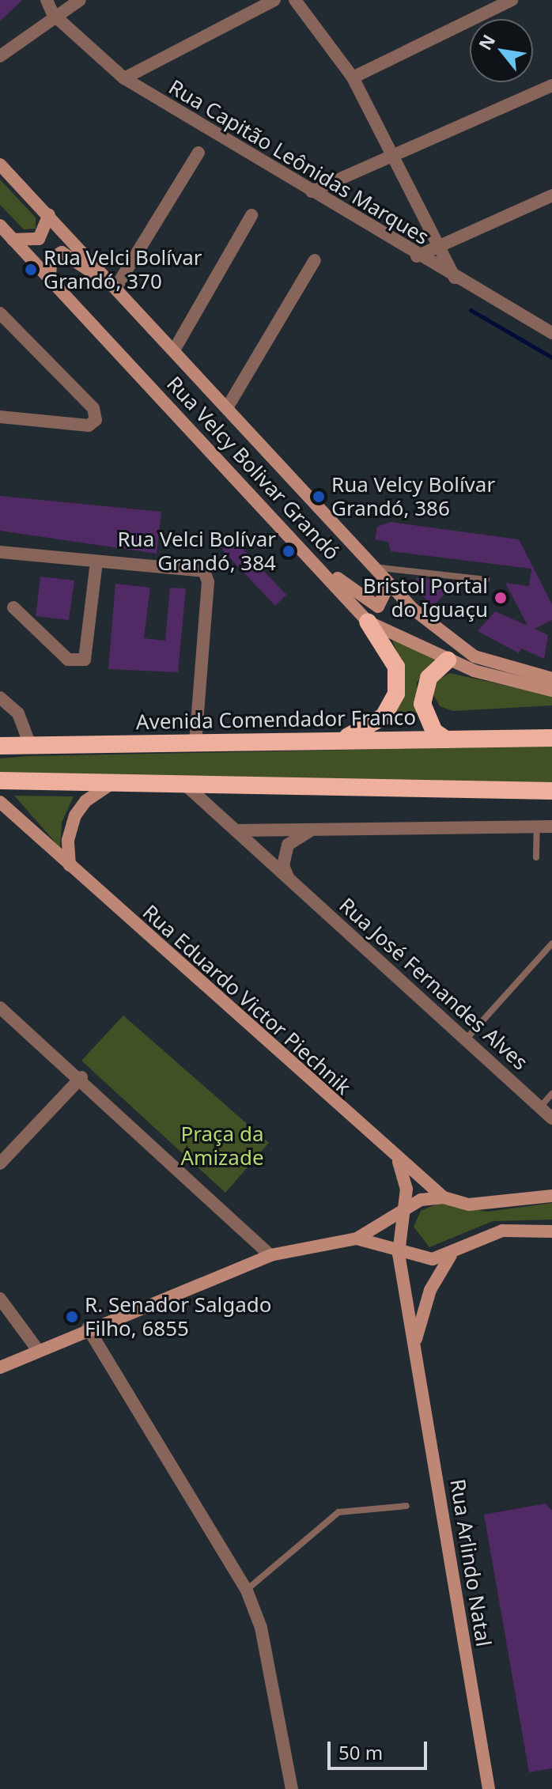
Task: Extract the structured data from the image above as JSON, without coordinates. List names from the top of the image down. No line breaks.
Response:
{"streets":{"highway":["Avenida Comendador Franco"],"main road":["Rua Velcy Bolivar Grandó","Rua Eduardo Victor Piechnik","Rua Arlindo Natal"],"street":["Rua Capitão Leônidas Marques","Rua José Fernandes Alves"]},"parks":["Praça da Amizade"],"places":["Rua Velci Bolívar Grandó, 370","Rua Velcy Bolívar Grandó, 386","Rua Velci Bolívar Grandó, 384","Bristol Portal do Iguaçu","R. Senador Salgado Filho, 6855"],"scale_bar":"50 m","north":"top left"}
